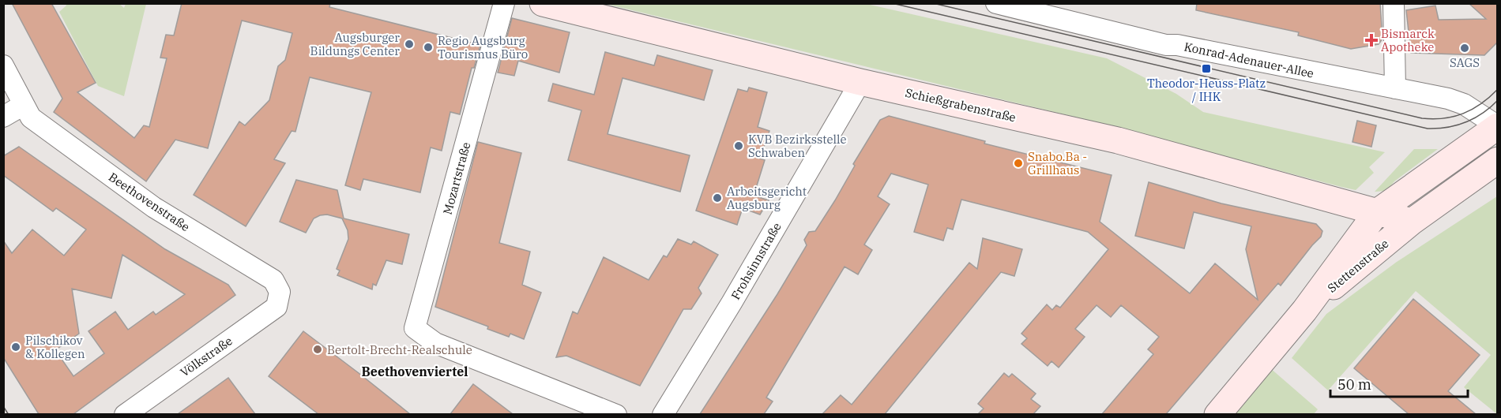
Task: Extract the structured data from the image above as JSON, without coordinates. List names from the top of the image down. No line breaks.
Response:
{"streets":{"main road":["Schießgrabenstraße","Stettenstraße"],"street":["Konrad-Adenauer-Allee","Mozartstraße","Beethovenstraße","Frohsinnstraße","Völkstraße"]},"crossings":[["Konrad-Adenauer-Allee","Stettenstraße"],["Schießgrabenstraße","Frohsinnstraße"],["Schießgrabenstraße","Stettenstraße"],["Beethovenstraße","Völkstraße"]],"districts":["Beethovenviertel"],"places":{"health":["Bismarck Apotheke"],"other":["Augsburger Bildungs Center","Regio Augsburg Tourismus Büro","SAGS","KVB Bezirksstelle Schwaben","Snabo.Ba - Grillhaus","Arbeitsgericht Augsburg","Pilschikov & Kollegen","Bertolt-Brecht-Realschule"],"transit":["Theodor-Heuss-Platz / IHK"]},"scale_bar":"50 m"}
